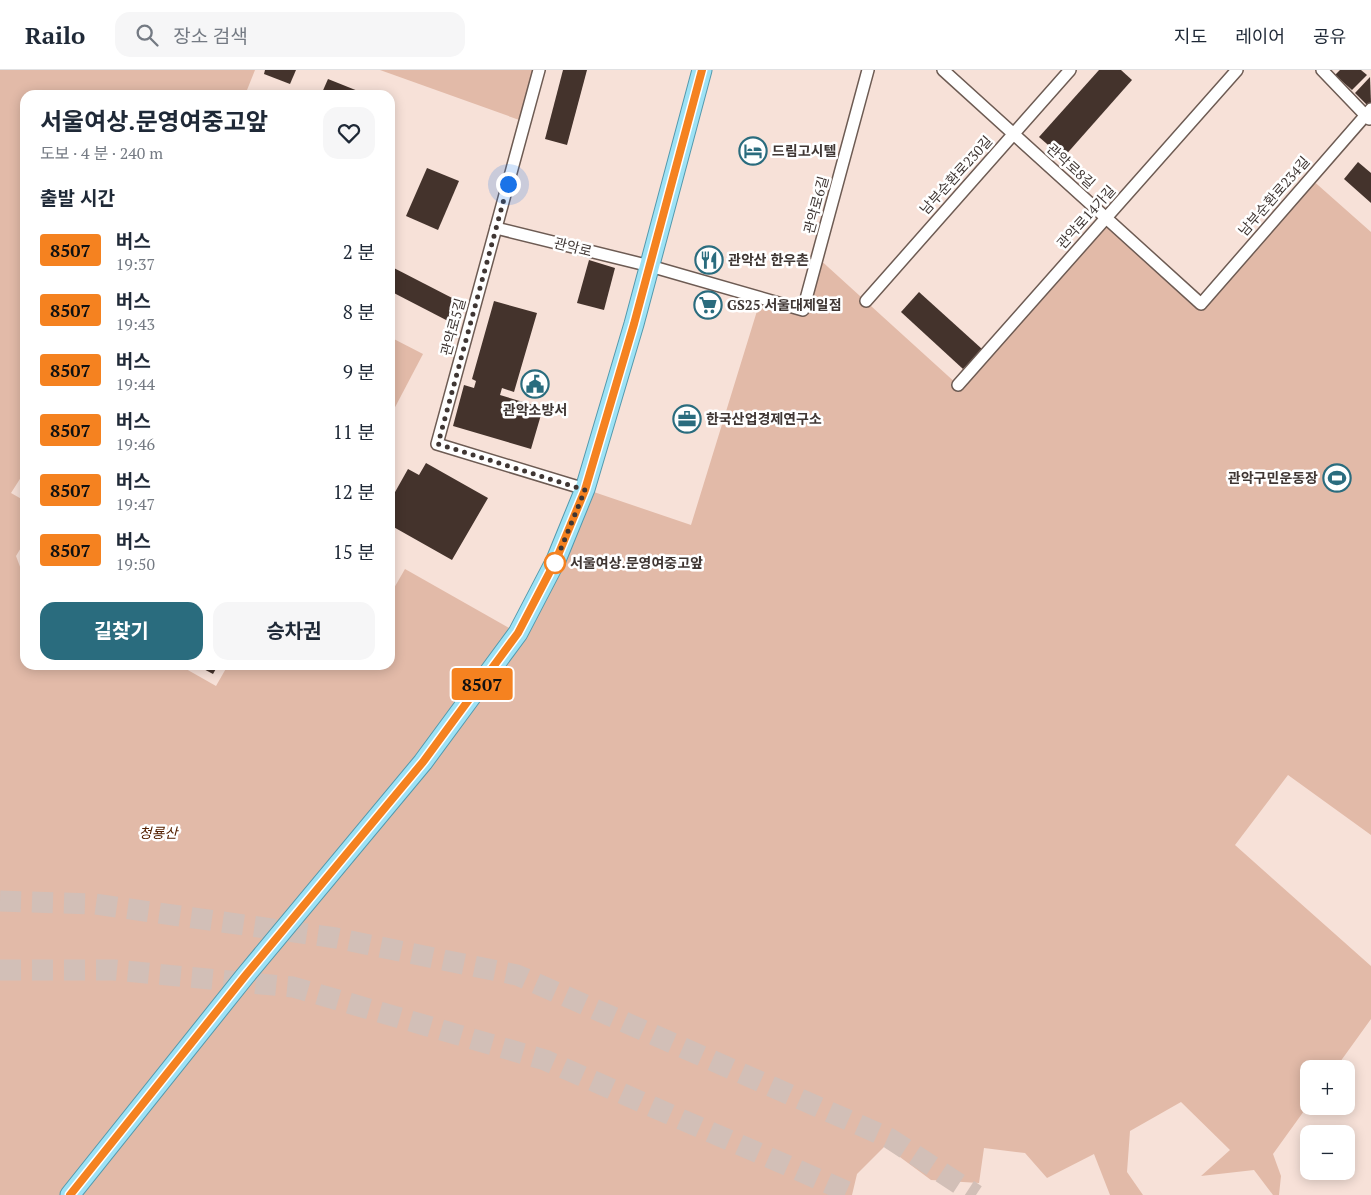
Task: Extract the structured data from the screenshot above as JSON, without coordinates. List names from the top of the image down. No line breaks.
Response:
{"streets":{"street":["관악로8길","남부순환로230길","남부순환로234길","관악로6길","관악로14가길","관악로","관악로5길"]},"crossings":[["관악로8길","남부순환로230길"],["관악로8길","남부순환로234길"],["관악로8길","관악로14가길"],["관악로6길","관악로"],["관악로","관악로5길"]],"parks":["청룡산"],"places":{"hotel":["드림고시텔"],"restaurant":["관악산 한우촌"],"supermarket":["GS25 서울대제일점"],"public building":["관악소방서"],"office":["한국산업경제연구소"],"sports":["관악구민운동장"],"other":["서울여상.문영여중고앞"]},"lines":["bus line 8507"],"page":{"header":"Railo","search":"장소 검색","nav":["지도","레이어","공유"],"on_map":"8507","heading":[["서울여상.문영여중고앞","도보 · 4 분 · 240 m"],"출발 시간"],"list":[{"mark":"8507","name":"버스","note":"19:37","value":"2 분"},{"mark":"8507","name":"버스","note":"19:43","value":"8 분"},{"mark":"8507","name":"버스","note":"19:44","value":"9 분"},{"mark":"8507","name":"버스","note":"19:46","value":"11 분"},{"mark":"8507","name":"버스","note":"19:47","value":"12 분"},{"mark":"8507","name":"버스","note":"19:50","value":"15 분"}],"buttons":["길찾기","승차권"],"map_buttons":["+","−"]}}
